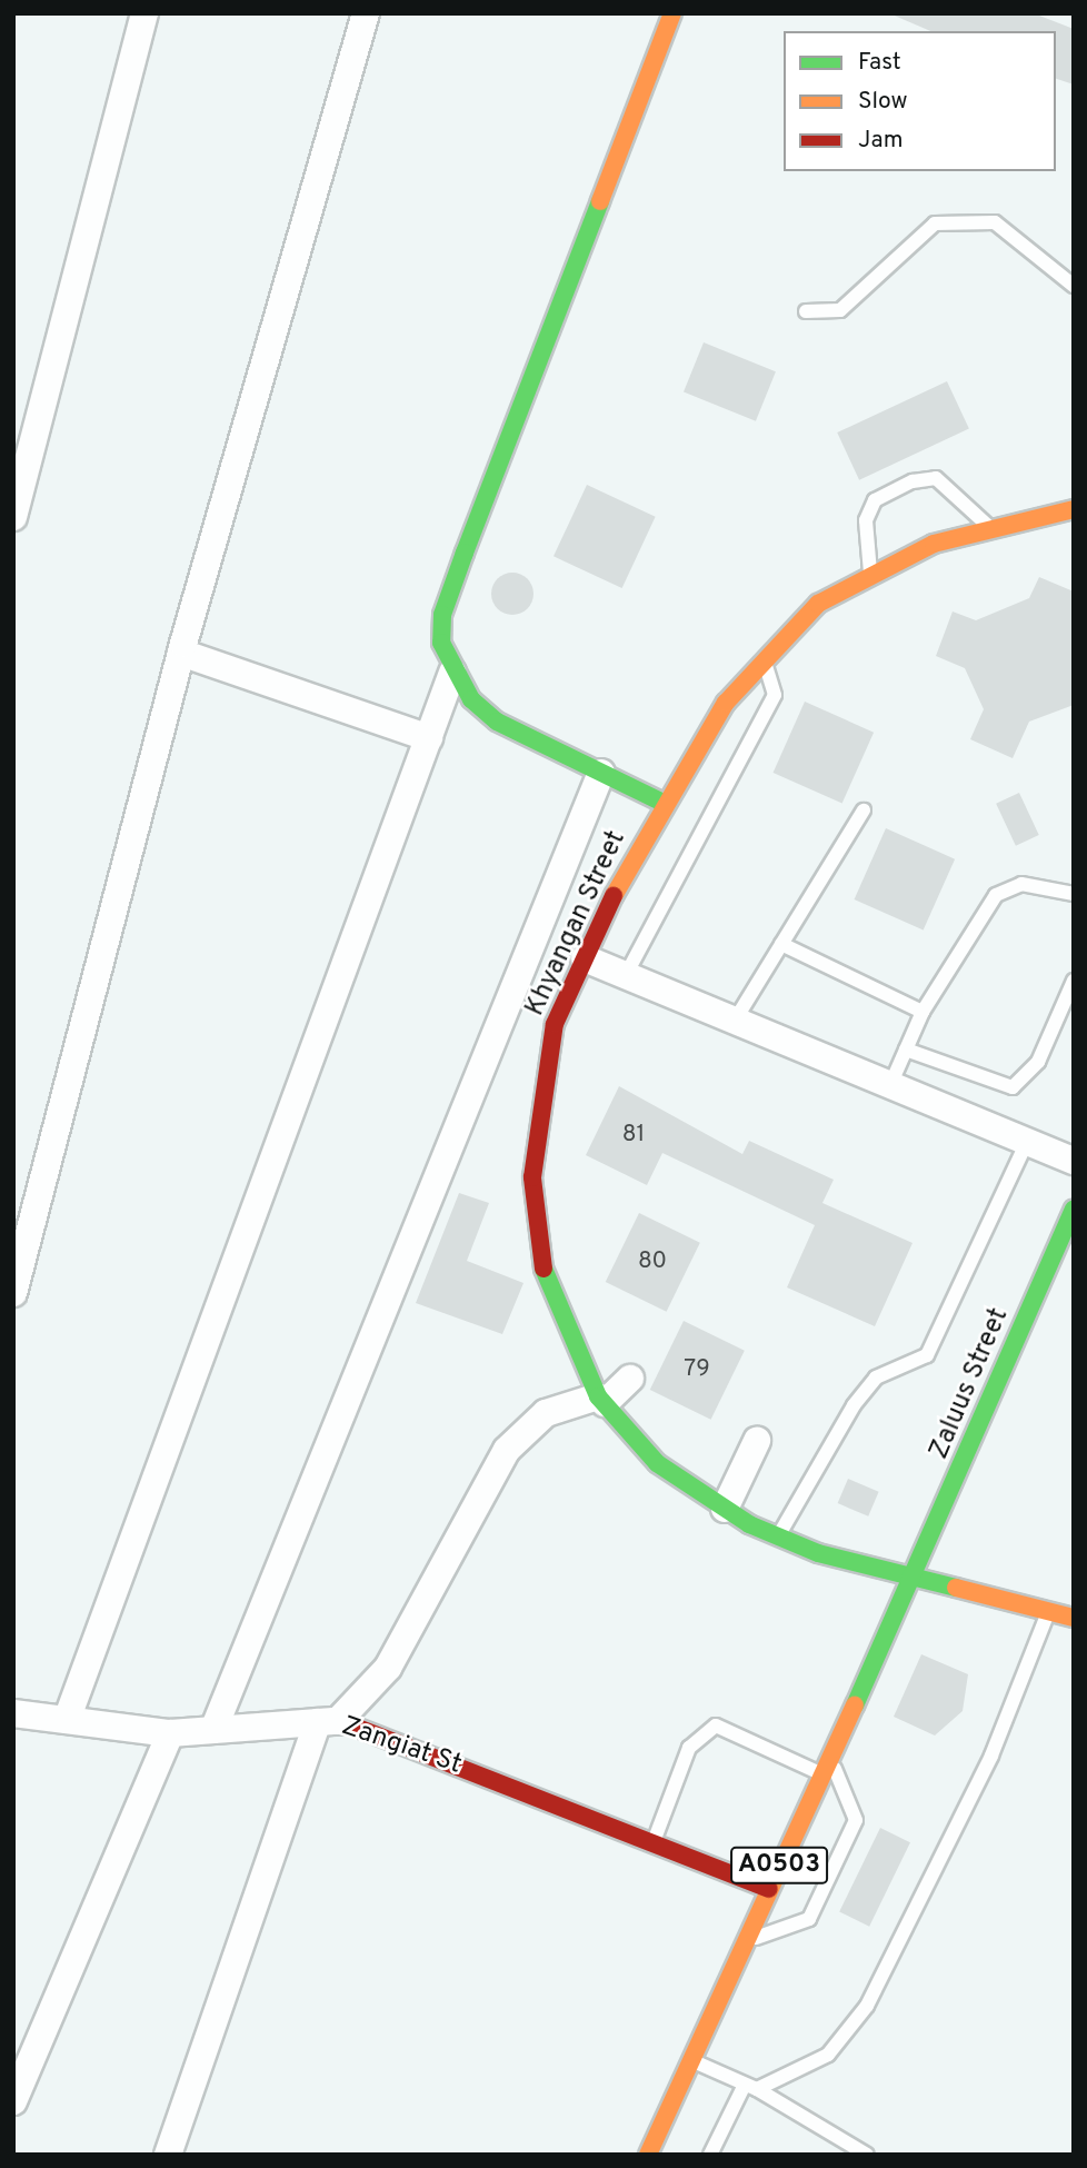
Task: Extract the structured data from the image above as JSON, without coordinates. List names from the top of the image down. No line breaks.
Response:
{"streets":{"main road":["Khyangan Street","Zaluus Street","Zangiat St","A0503"]},"crossings":[["Khyangan Street","Zaluus Street"],["Khyangan Street","A0503"],["Zaluus Street","A0503"],["Zangiat St","A0503"]],"house_numbers":["81","80","79"],"legend":["Fast","Slow","Jam"]}
